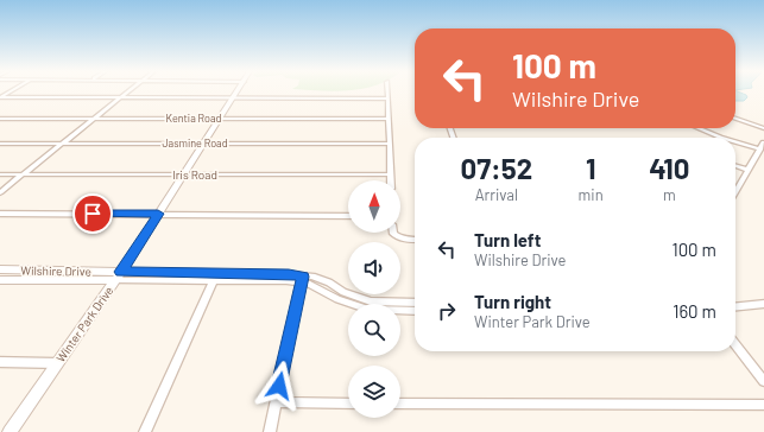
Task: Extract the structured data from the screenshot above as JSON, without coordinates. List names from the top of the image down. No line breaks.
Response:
{"streets":{"street":["Kentia Road","Jasmine Road","Iris Road","Wilshire Drive","Winter Park Drive"]},"crossings":[["Kentia Road","Winter Park Drive"],["Jasmine Road","Winter Park Drive"],["Iris Road","Winter Park Drive"],["Wilshire Drive","Winter Park Drive"]],"north":"top","page":{"turn":["100 m","Wilshire Drive"],"eta":["07:52","Arrival","1","min","410","m"],"list":[{"name":"Turn left","note":"Wilshire Drive","value":"100 m"},{"name":"Turn right","note":"Winter Park Drive","value":"160 m"}]}}
